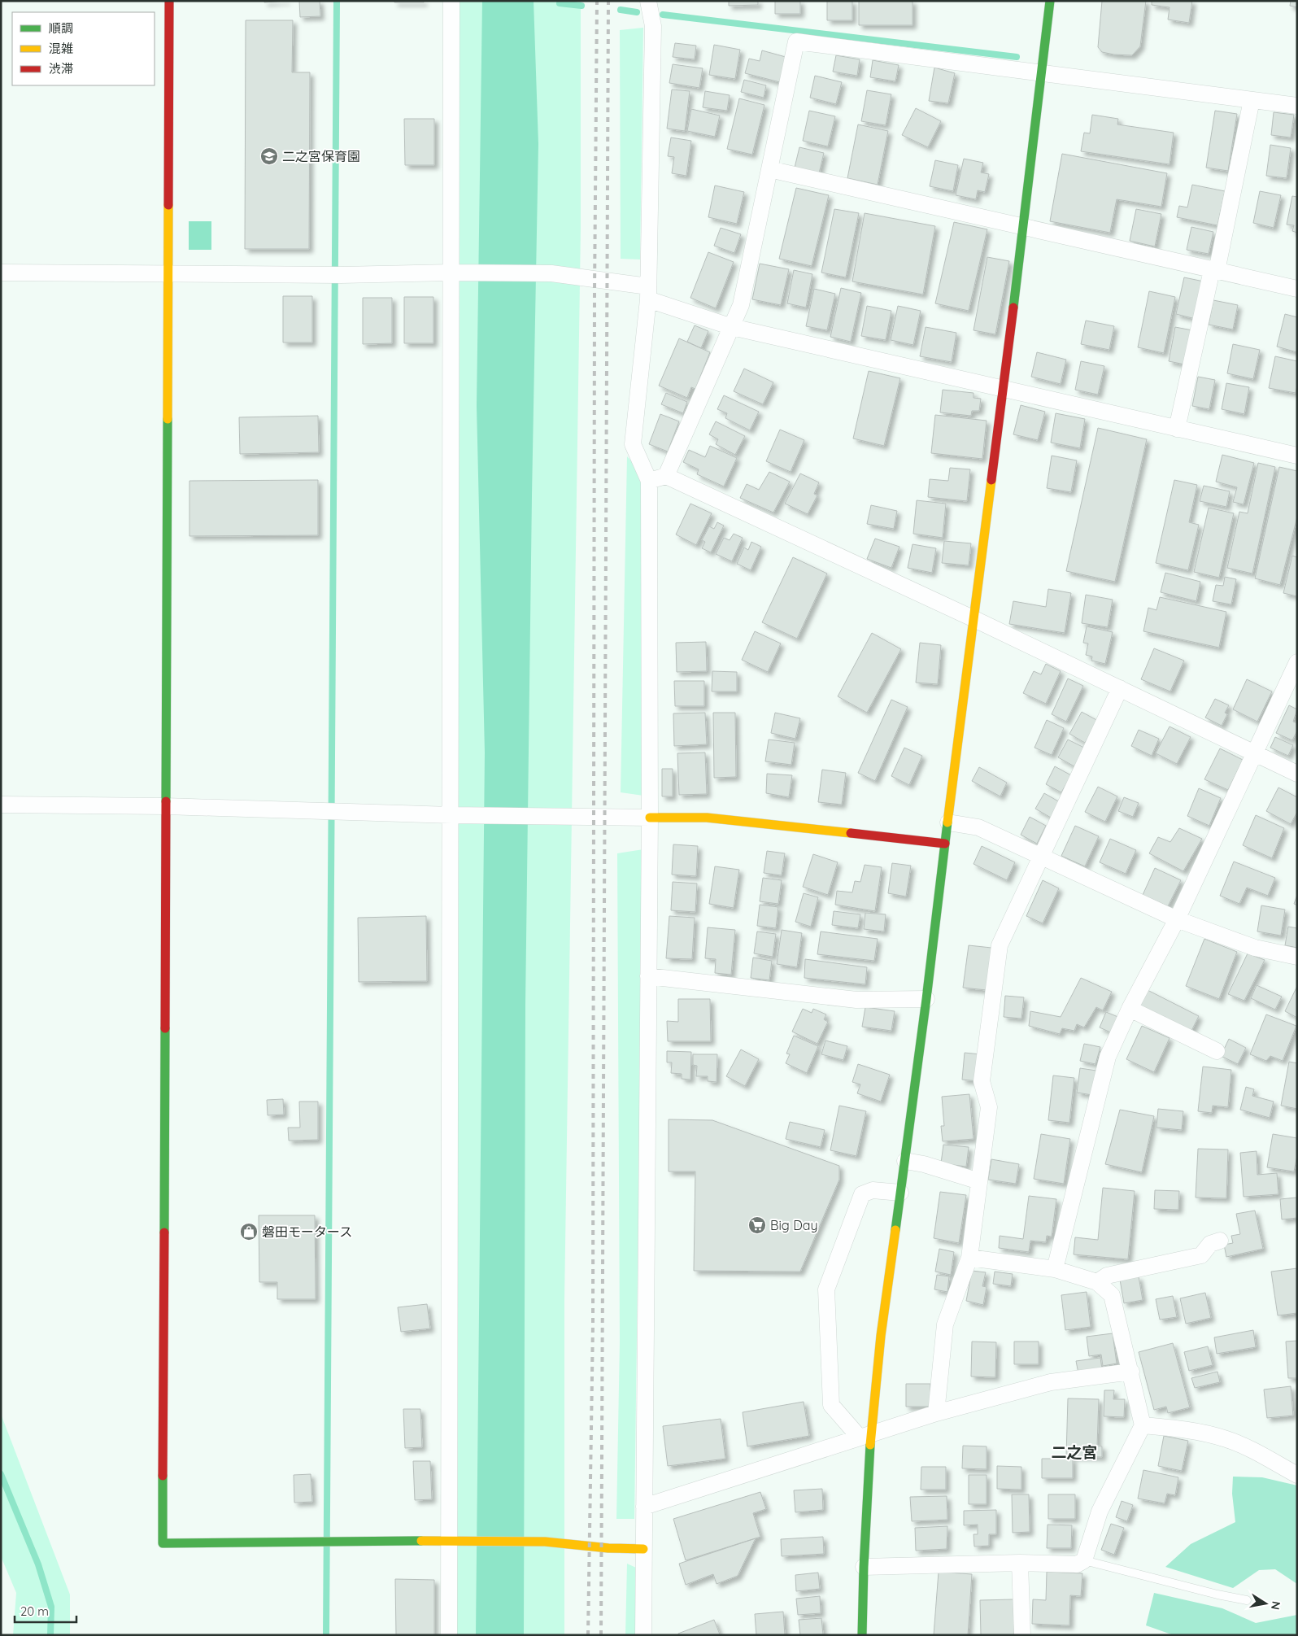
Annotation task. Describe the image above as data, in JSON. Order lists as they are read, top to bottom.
{
  "districts": ["二之宮"],
  "places": {
    "school or university": ["二之宮保育園"],
    "supermarket": ["Big Day"],
    "shop": ["磐田モータース"]
  },
  "legend": ["順調", "混雑", "渋滞"],
  "scale_bar": "20 m",
  "north": "right"
}
